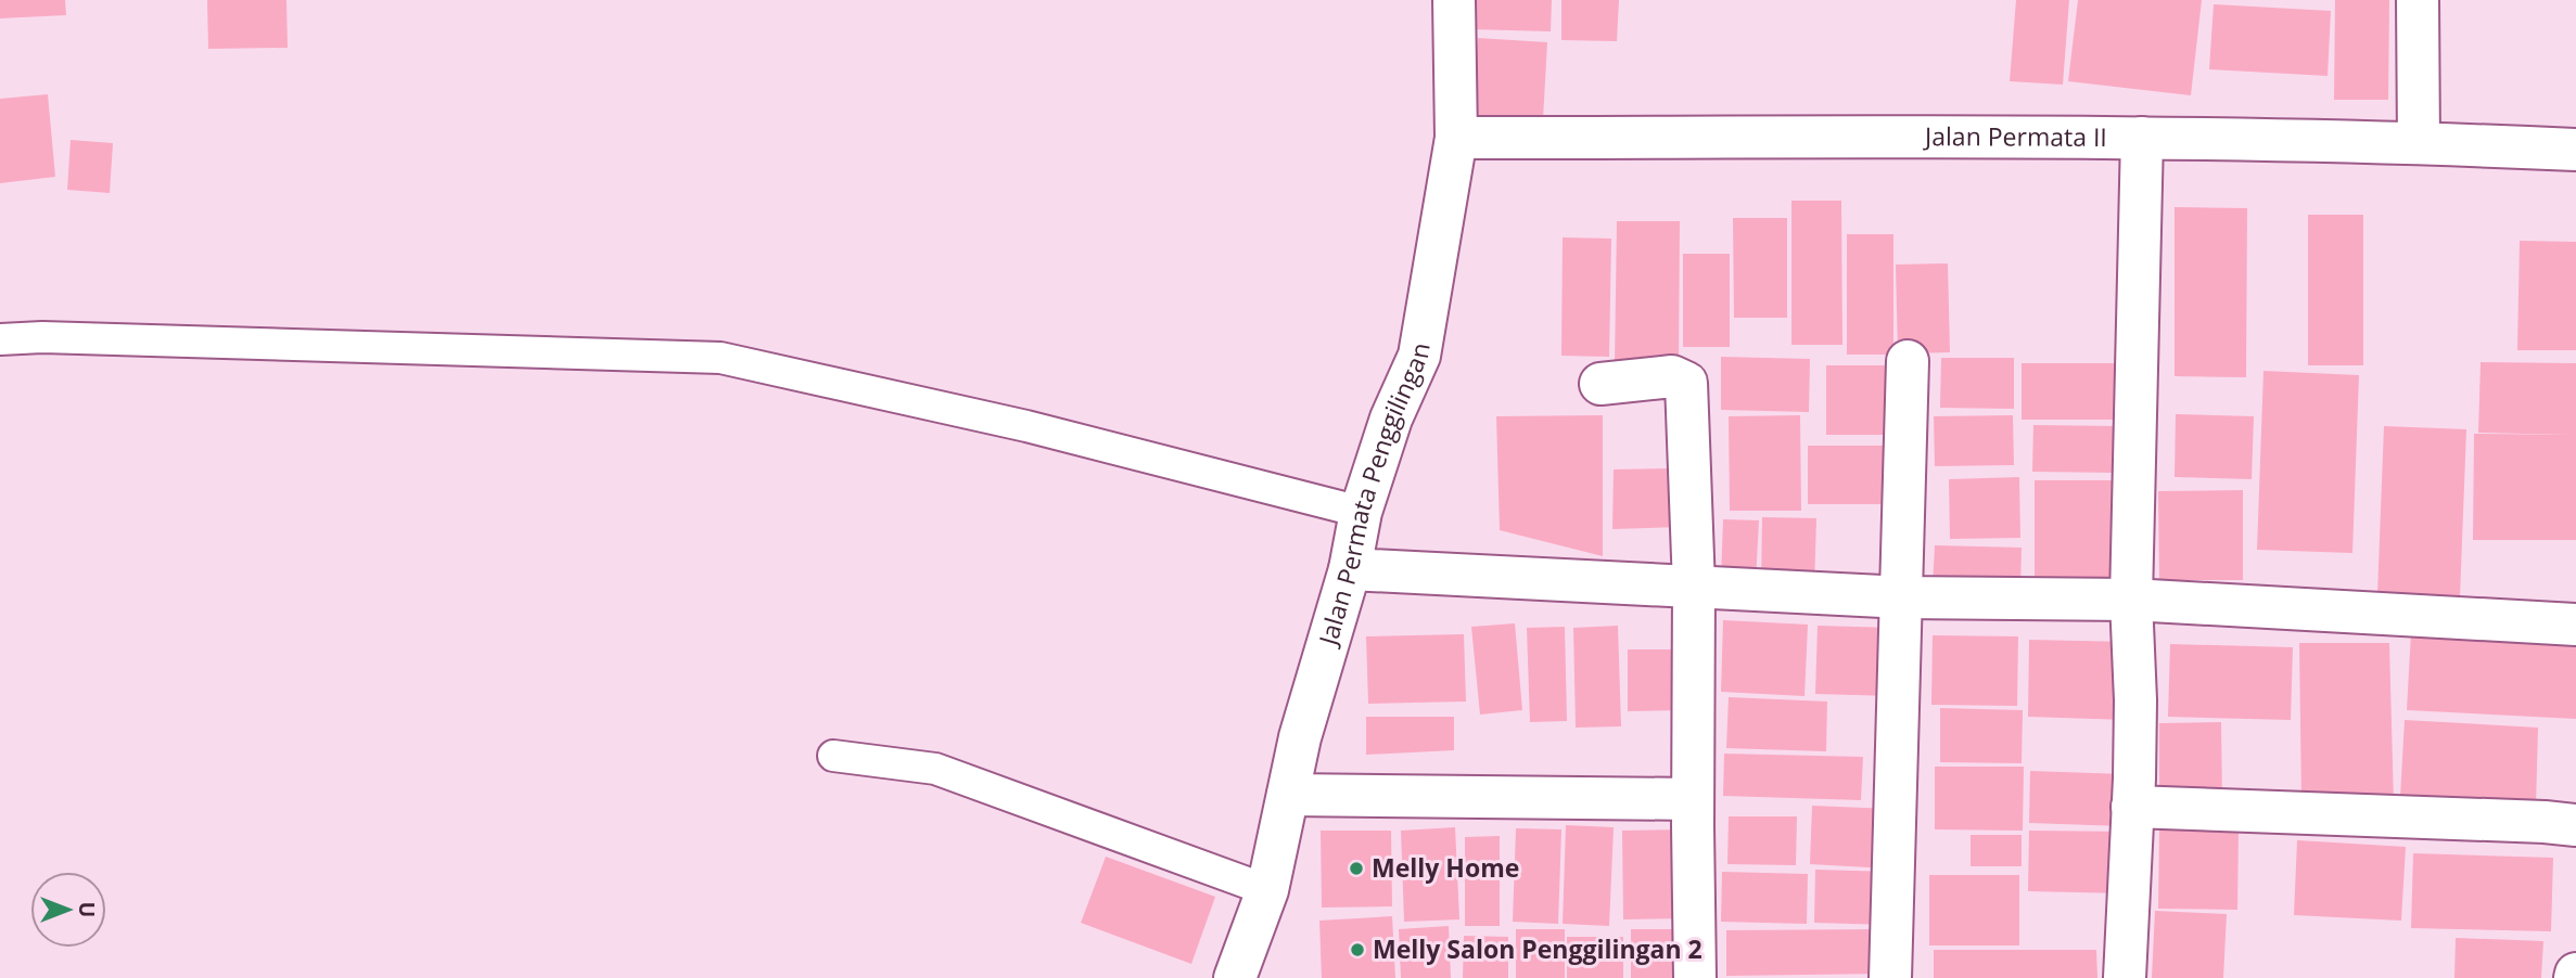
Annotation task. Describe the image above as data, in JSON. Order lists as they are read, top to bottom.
{
  "streets": {
    "street": ["Jalan Permata II", "Jalan Permata Penggilingan"]
  },
  "crossings": [
    ["Jalan Permata II", "Jalan Permata Penggilingan"]
  ],
  "places": ["Melly Home", "Melly Salon Penggilingan 2"],
  "north": "right"
}
